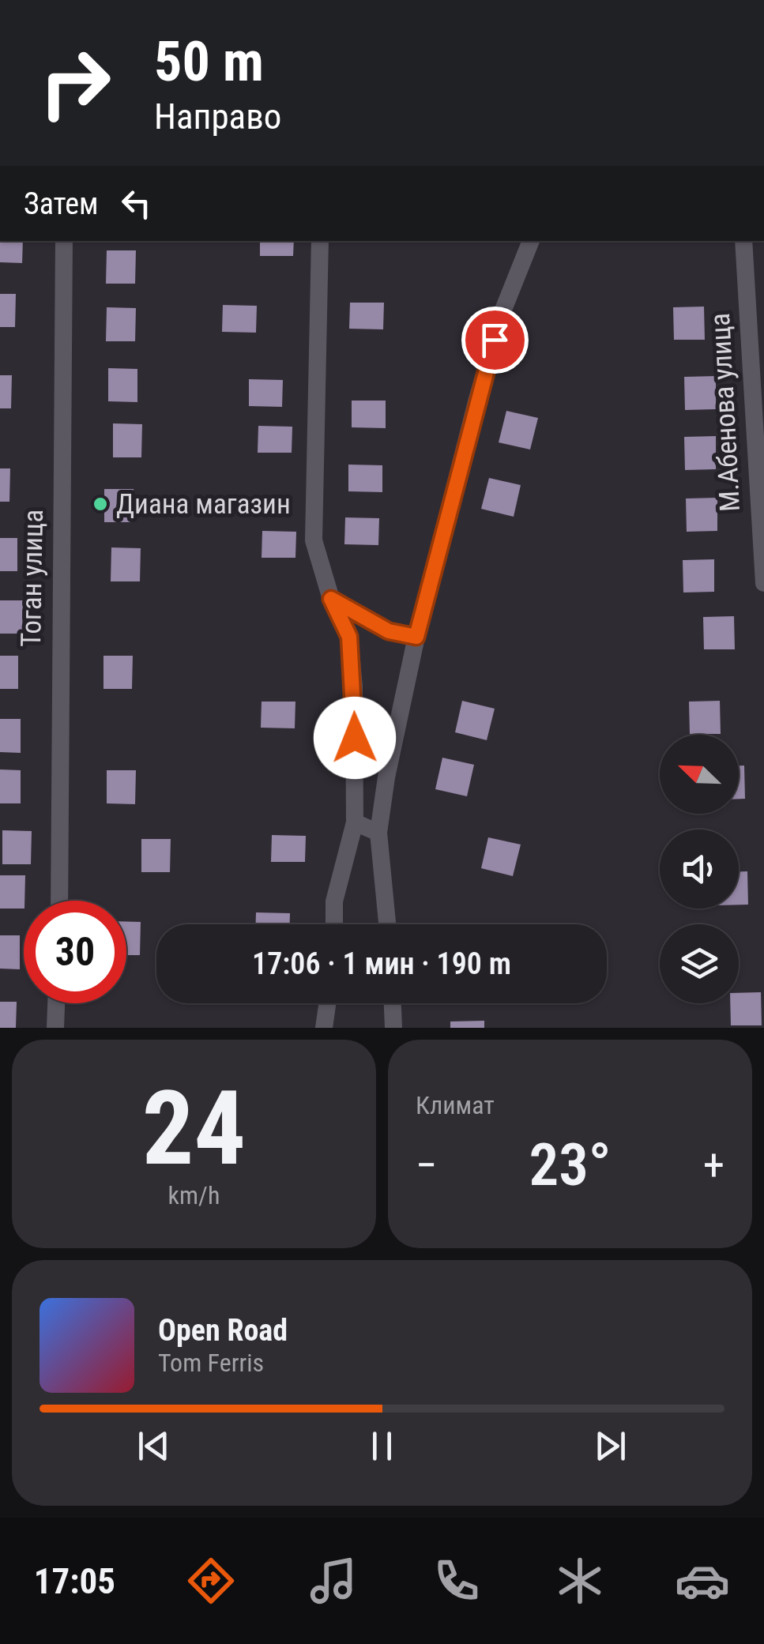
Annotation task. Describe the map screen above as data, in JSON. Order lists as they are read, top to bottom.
{
  "streets": {
    "street": ["М.Абенова улица", "Тоган улица"]
  },
  "places": ["Диана магазин"],
  "north": "top left",
  "page": {
    "turn": ["50 m", "Направо"],
    "then": "Затем",
    "limit": "30",
    "trip": "17:06 · 1 мин · 190 m",
    "tile": [
      ["24", "km/h"],
      "Климат"
    ],
    "heat": ["−", "23°", "+"],
    "song": ["Open Road", "Tom Ferris"],
    "tabs": "17:05"
  }
}
